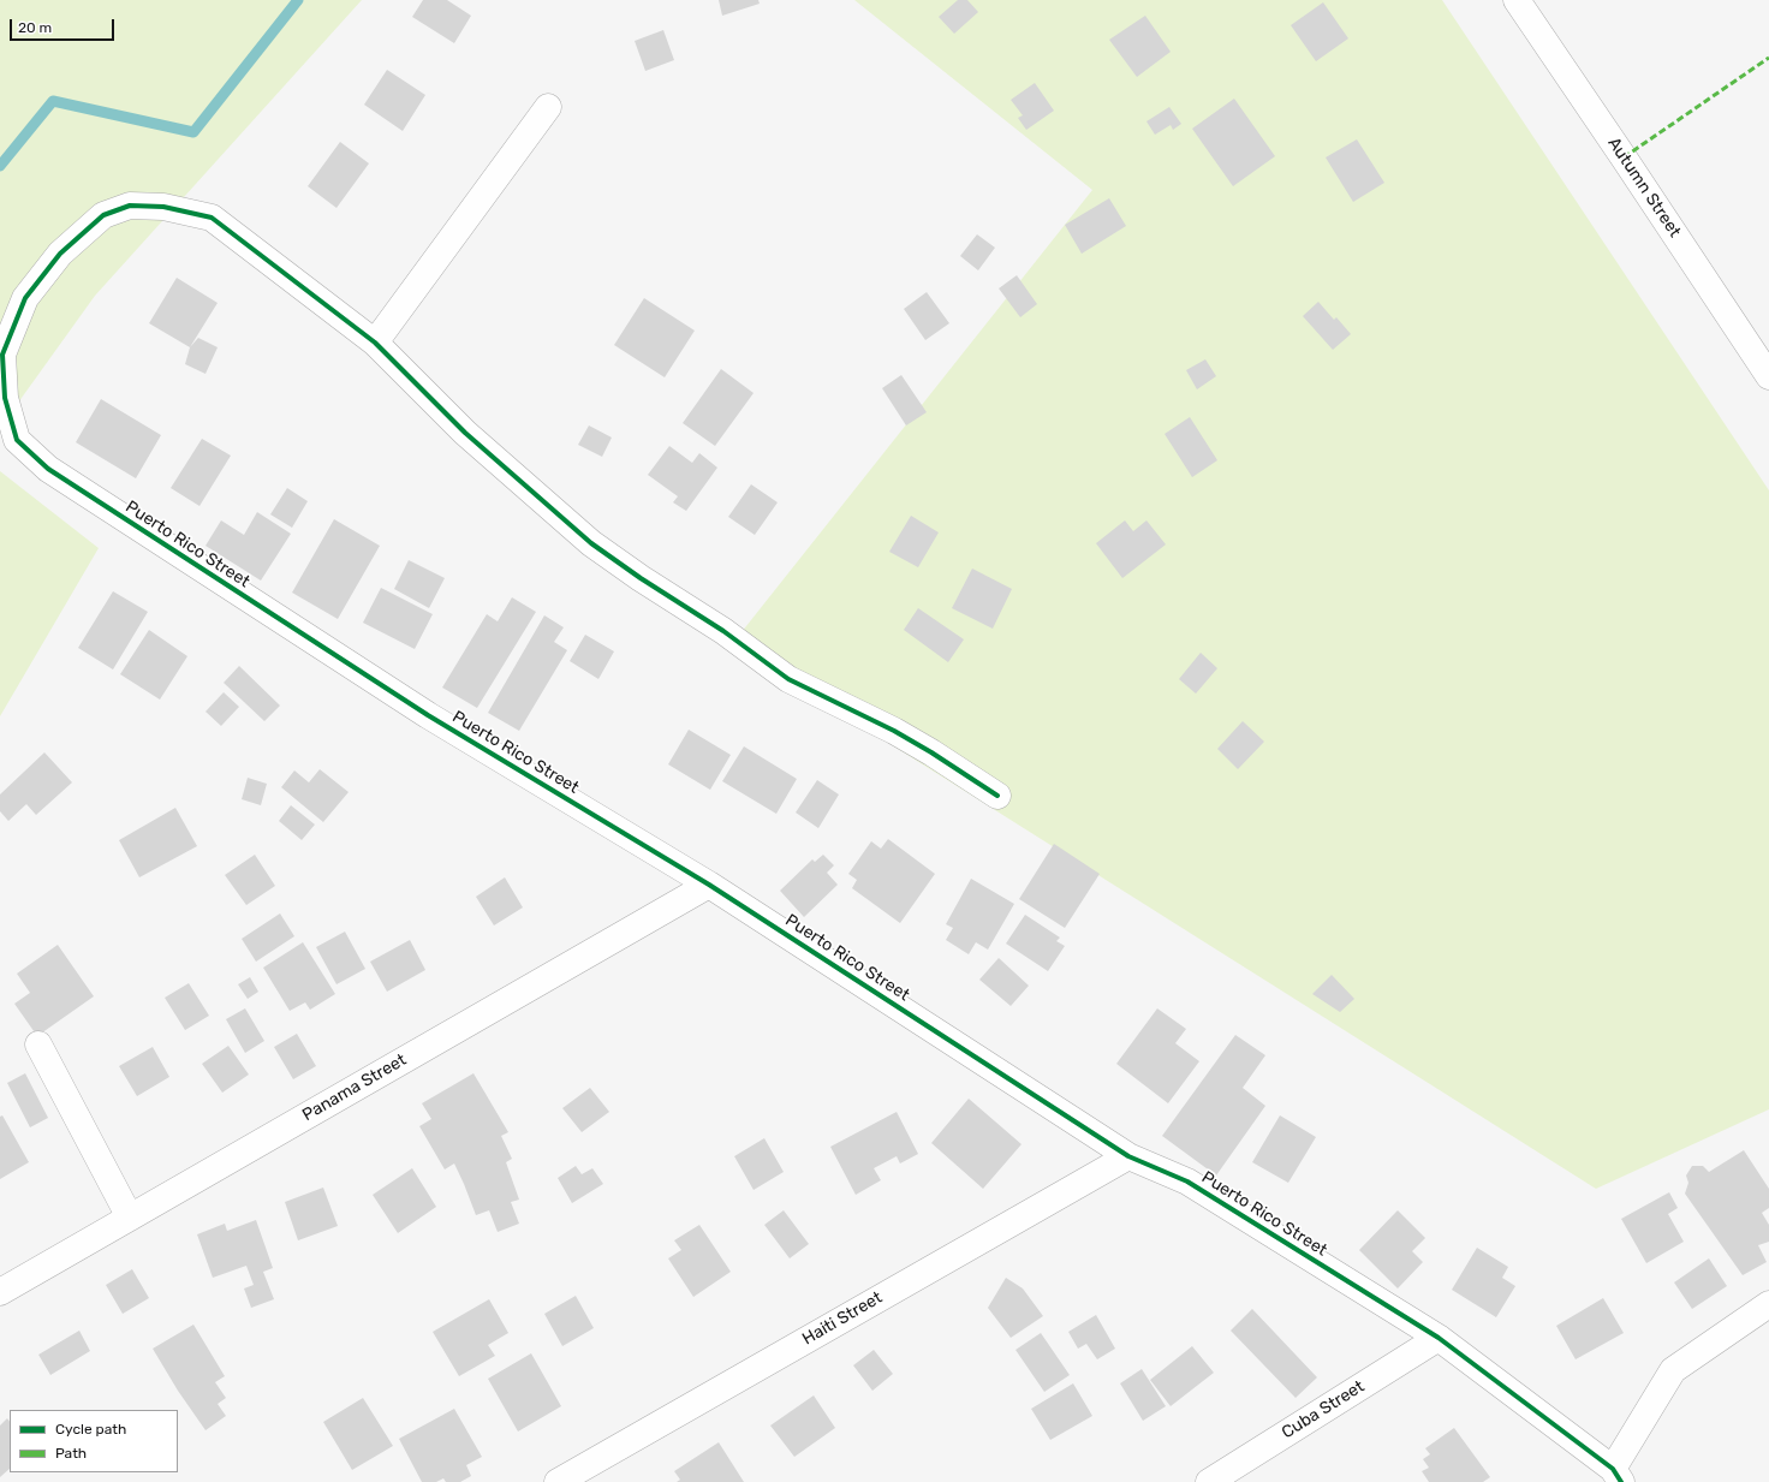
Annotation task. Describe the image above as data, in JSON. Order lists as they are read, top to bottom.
{
  "streets": {
    "street": [
      "Autumn Street",
      "Puerto Rico Street",
      "Panama Street",
      "Haiti Street",
      "Cuba Street"
    ]
  },
  "crossings": [
    ["Puerto Rico Street", "Panama Street"],
    ["Puerto Rico Street", "Haiti Street"],
    ["Puerto Rico Street", "Cuba Street"]
  ],
  "legend": ["Cycle path", "Path"],
  "scale_bar": "20 m"
}
